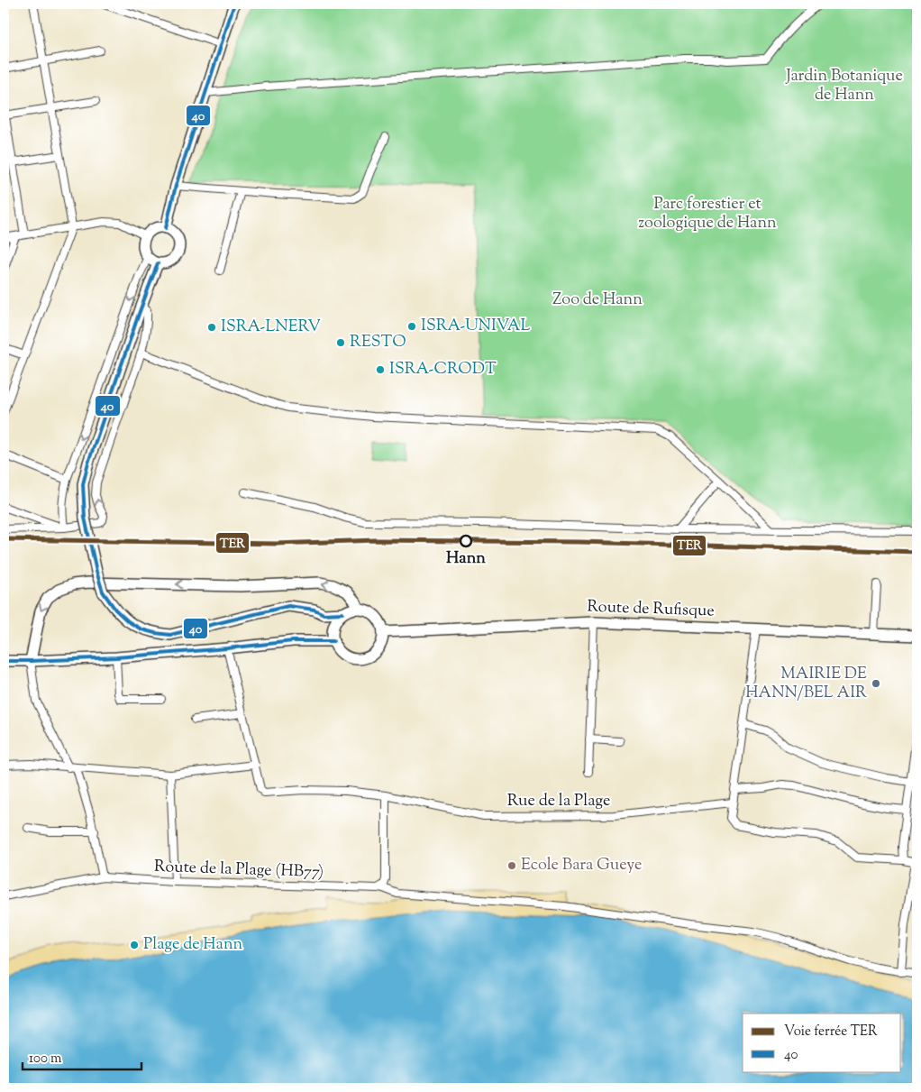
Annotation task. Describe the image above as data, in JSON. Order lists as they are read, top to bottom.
{
  "streets": {
    "main road": ["Route de Rufisque"],
    "street": ["Rue de la Plage", "Route de la Plage (HB77)"]
  },
  "parks": ["Jardin Botanique de Hann", "Parc forestier et zoologique de Hann", "Zoo de Hann"],
  "places": [
    "ISRA-UNIVAL",
    "ISRA-LNERV",
    "RESTO",
    "ISRA-CRODT",
    "Hann",
    "MAIRIE DE HANN/BEL AIR",
    "Ecole Bara Gueye",
    "Plage de Hann"
  ],
  "lines": ["transit line 40", "rail line TER"],
  "legend": ["Voie ferrée TER", "40"],
  "scale_bar": "100 m"
}
